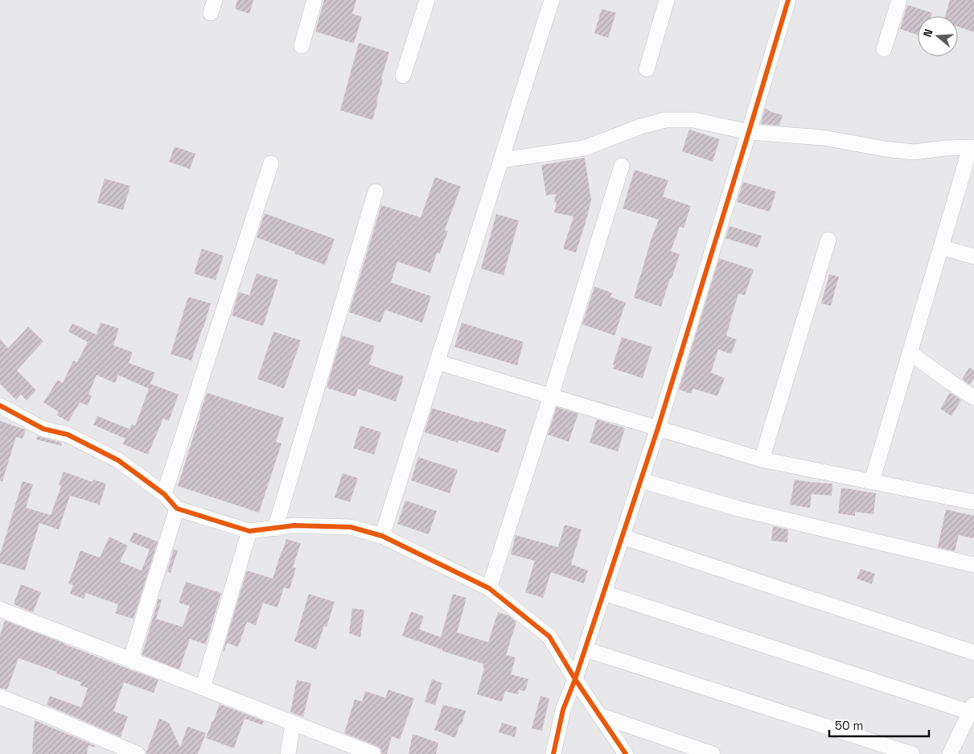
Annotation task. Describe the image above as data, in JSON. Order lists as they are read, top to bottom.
{
  "scale_bar": "50 m",
  "north": "left"
}
